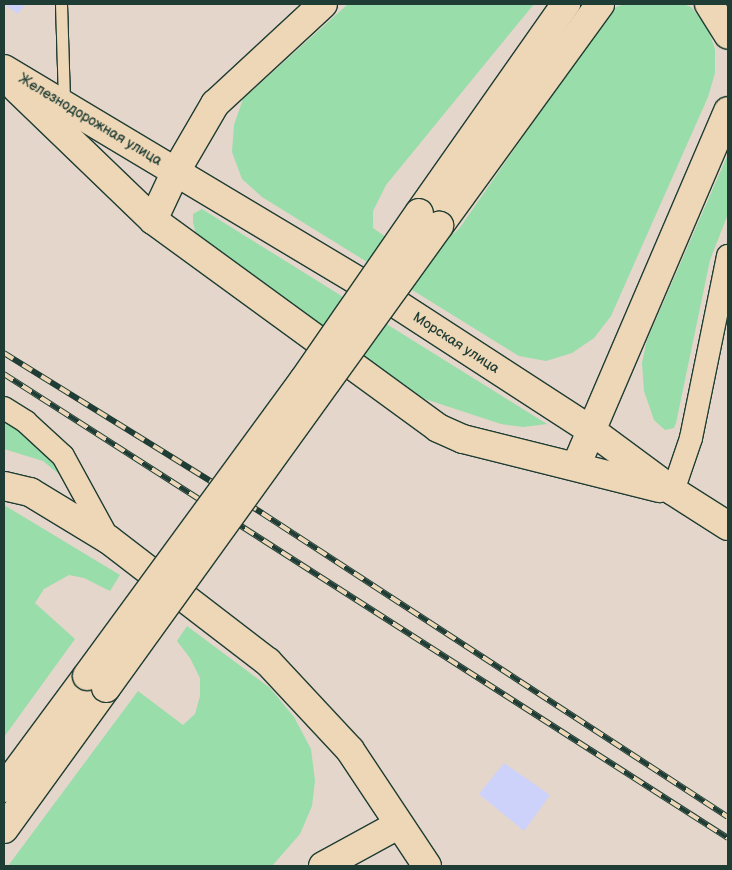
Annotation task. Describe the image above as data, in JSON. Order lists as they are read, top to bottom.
{
  "streets": {
    "main road": ["Железнодорожная улица", "Морская улица"]
  },
  "crossings": [
    ["Железнодорожная улица", "Морская улица"]
  ]
}
